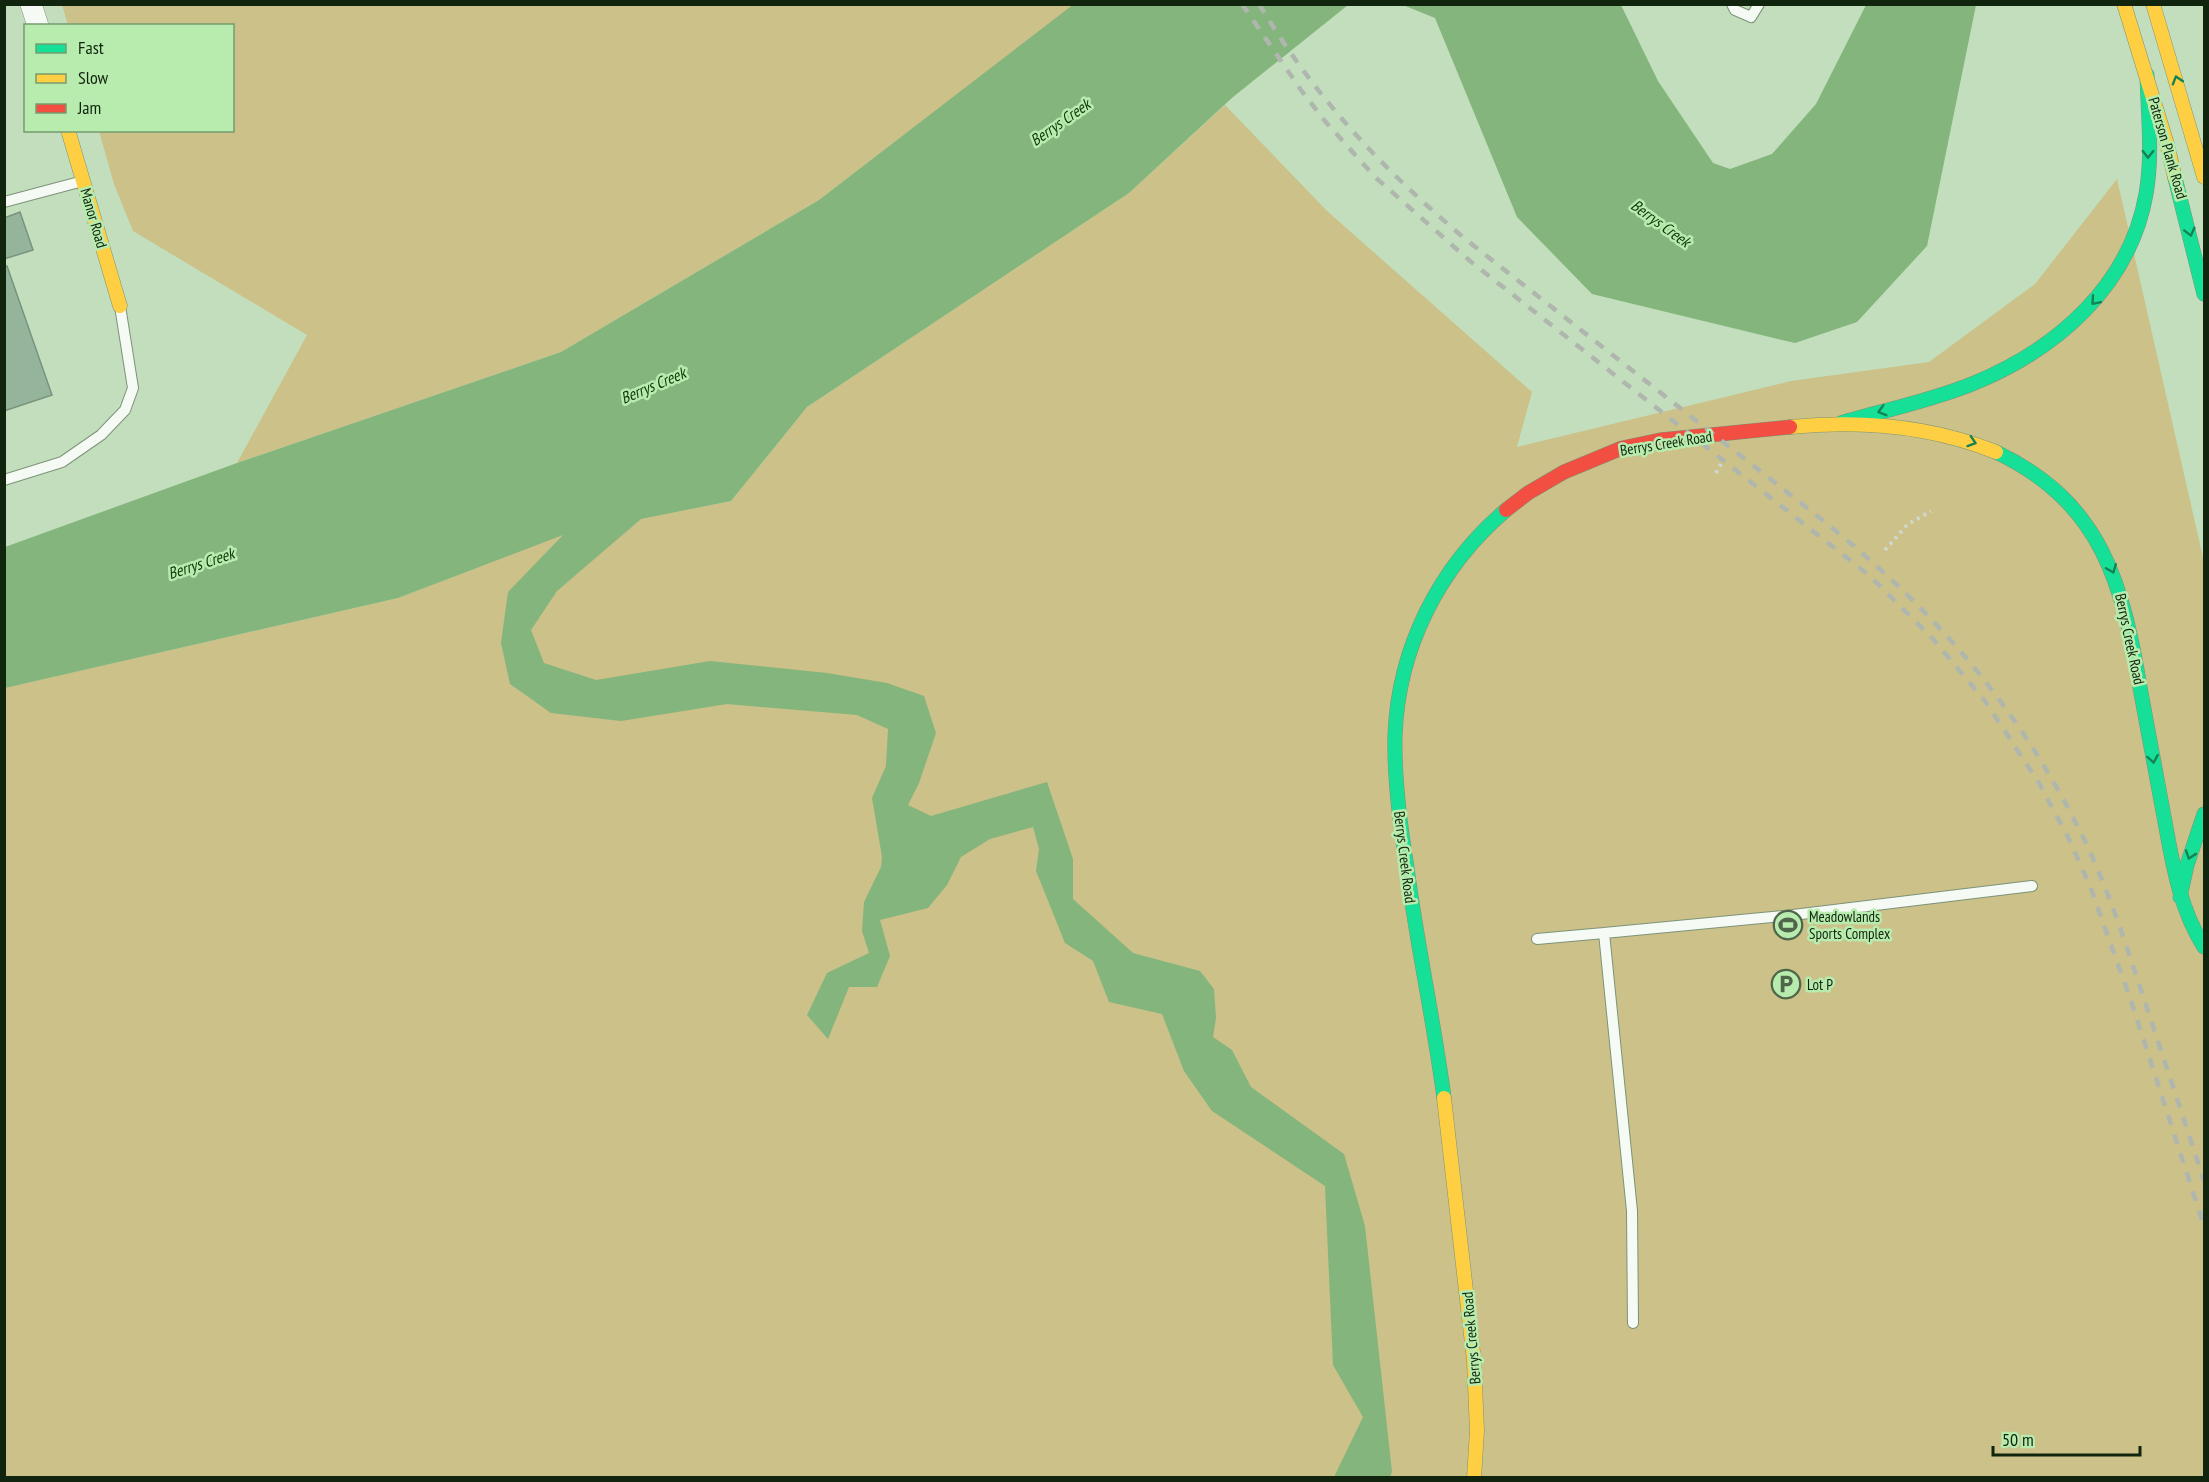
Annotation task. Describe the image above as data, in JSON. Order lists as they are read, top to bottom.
{
  "streets": {
    "street": ["Paterson Plank Road", "Manor Road", "Berrys Creek Road"]
  },
  "water": ["Berrys Creek"],
  "places": {
    "sports": ["Meadowlands Sports Complex"],
    "parking": ["Lot P"]
  },
  "legend": ["Fast", "Slow", "Jam"],
  "scale_bar": "50 m"
}
